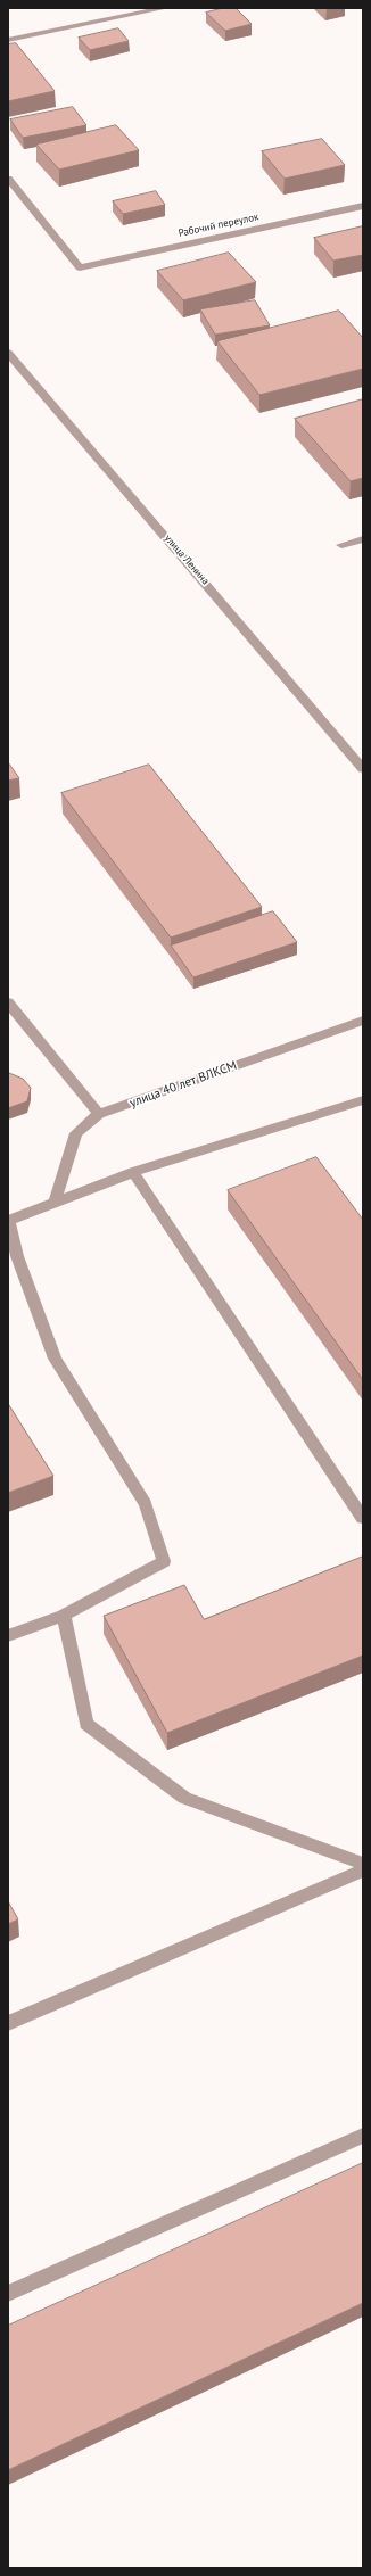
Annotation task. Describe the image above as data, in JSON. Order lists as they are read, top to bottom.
{
  "streets": {
    "street": ["Рабочий переулок", "улица Ленина", "улица 40 лет ВЛКСМ"]
  }
}
